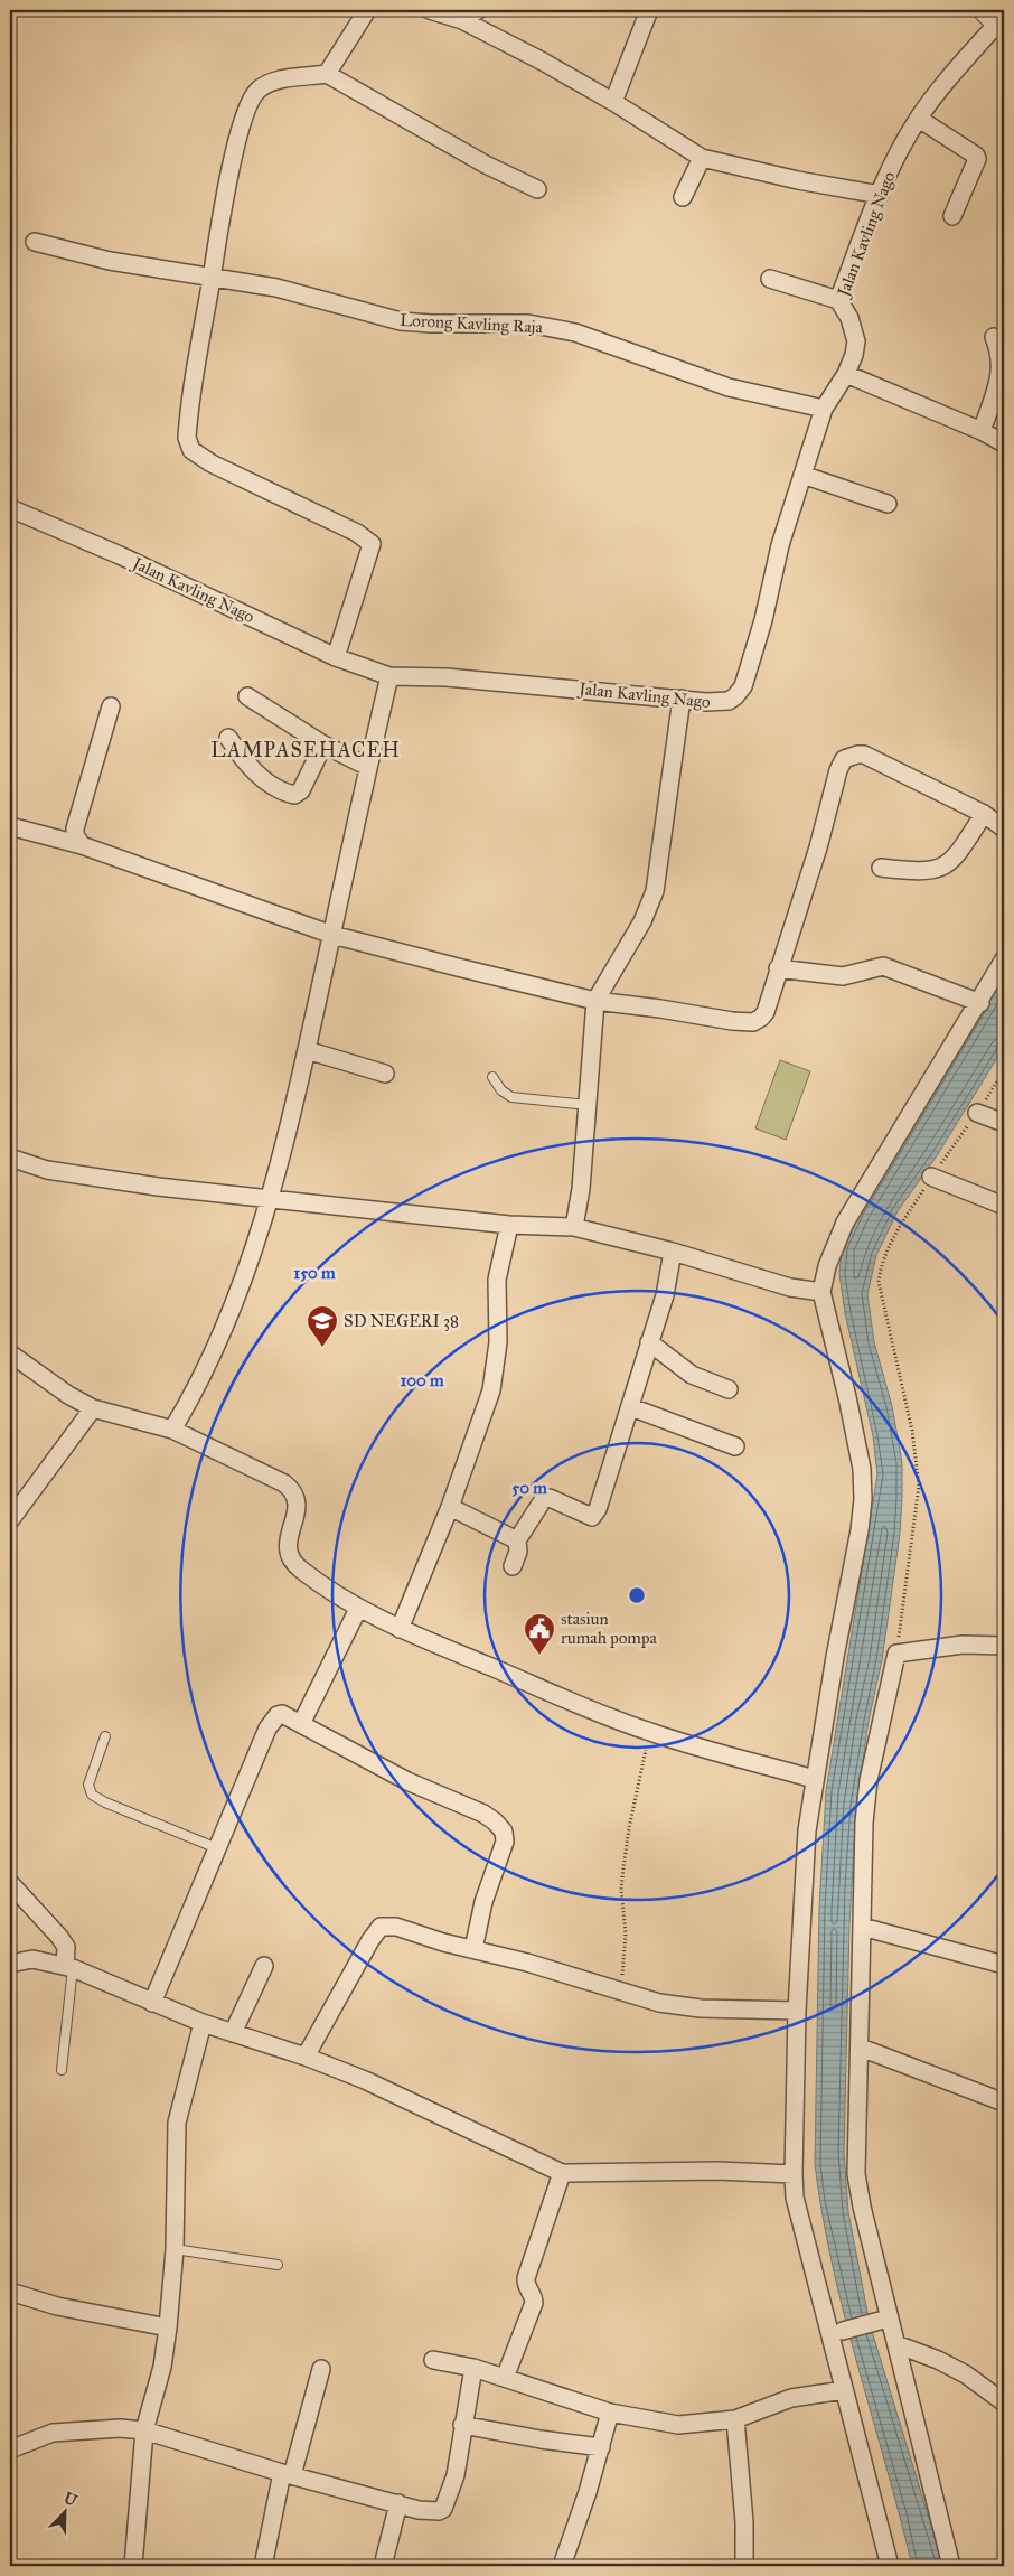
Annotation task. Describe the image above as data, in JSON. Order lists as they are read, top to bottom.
{
  "streets": {
    "street": ["Jalan Kavling Nago", "Lorong Kavling Raja"]
  },
  "crossings": [
    ["Jalan Kavling Nago", "Lorong Kavling Raja"]
  ],
  "districts": ["LAMPASEHACEH"],
  "places": {
    "school or university": ["SD NEGERI 38"],
    "public building": ["stasiun rumah pompa"]
  },
  "north": "top right",
  "rings": ["150 m", "100 m", "50 m"]
}
